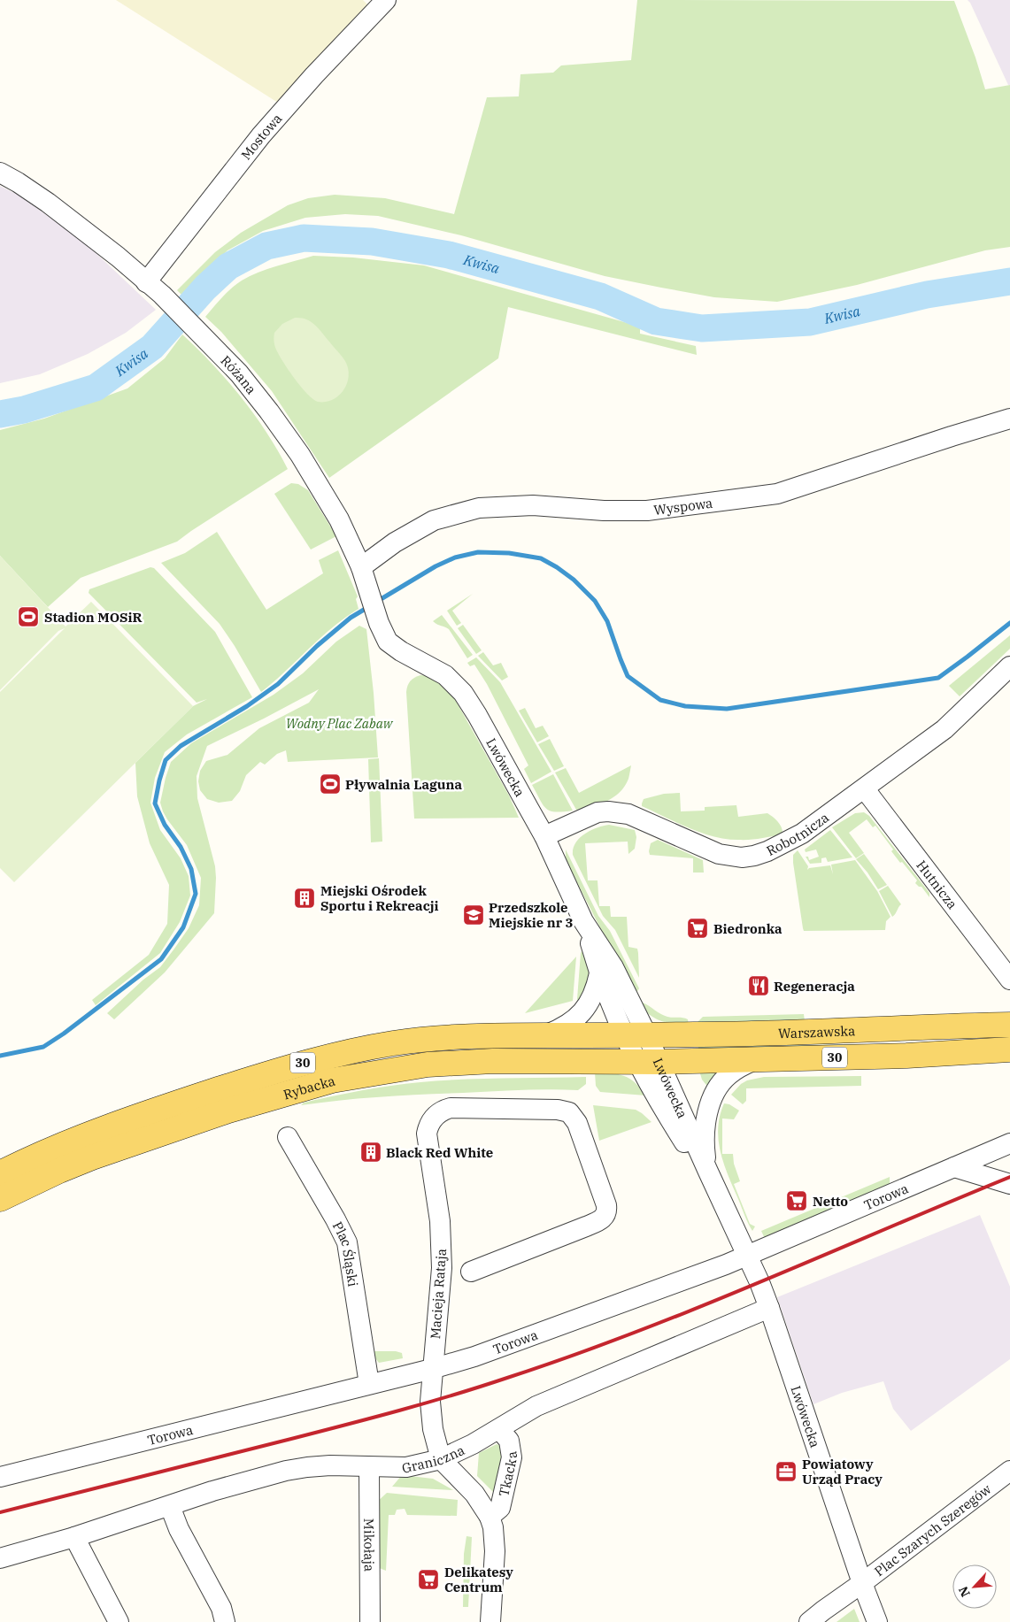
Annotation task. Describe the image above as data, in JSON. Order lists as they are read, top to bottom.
{
  "streets": {
    "main road": ["Warszawska", "30", "Rybacka"],
    "street": [
      "Mostowa",
      "Różana",
      "Wyspowa",
      "Lwówecka",
      "Robotnicza",
      "Hutnicza",
      "Torowa",
      "Plac Śląski",
      "Macieja Rataja",
      "Graniczna",
      "Tkacka",
      "Plac Szarych Szeregów",
      "Mikołaja"
    ]
  },
  "crossings": [
    ["Mostowa", "Różana"],
    ["Różana", "Wyspowa"],
    ["Różana", "Lwówecka"],
    ["Lwówecka", "Robotnicza"],
    ["Lwówecka", "Warszawska"],
    ["Lwówecka", "Rybacka"],
    ["Lwówecka", "Torowa"],
    ["Lwówecka", "Graniczna"],
    ["Lwówecka", "Plac Szarych Szeregów"],
    ["Robotnicza", "Hutnicza"],
    ["Warszawska", "Rybacka"],
    ["Torowa", "Plac Śląski"],
    ["Torowa", "Macieja Rataja"],
    ["Macieja Rataja", "Graniczna"],
    ["Macieja Rataja", "Tkacka"],
    ["Graniczna", "Tkacka"],
    ["Graniczna", "Mikołaja"]
  ],
  "water": ["Kwisa"],
  "parks": ["Wodny Plac Zabaw"],
  "places": {
    "sports": ["Stadion MOSiR", "Pływalnia Laguna"],
    "building": ["Miejski Ośrodek Sportu i Rekreacji", "Black Red White"],
    "school or university": ["Przedszkole Miejskie nr 3"],
    "supermarket": ["Biedronka", "Netto", "Delikatesy Centrum"],
    "restaurant": ["Regeneracja"],
    "office": ["Powiatowy Urząd Pracy"]
  },
  "north": "bottom left"
}
